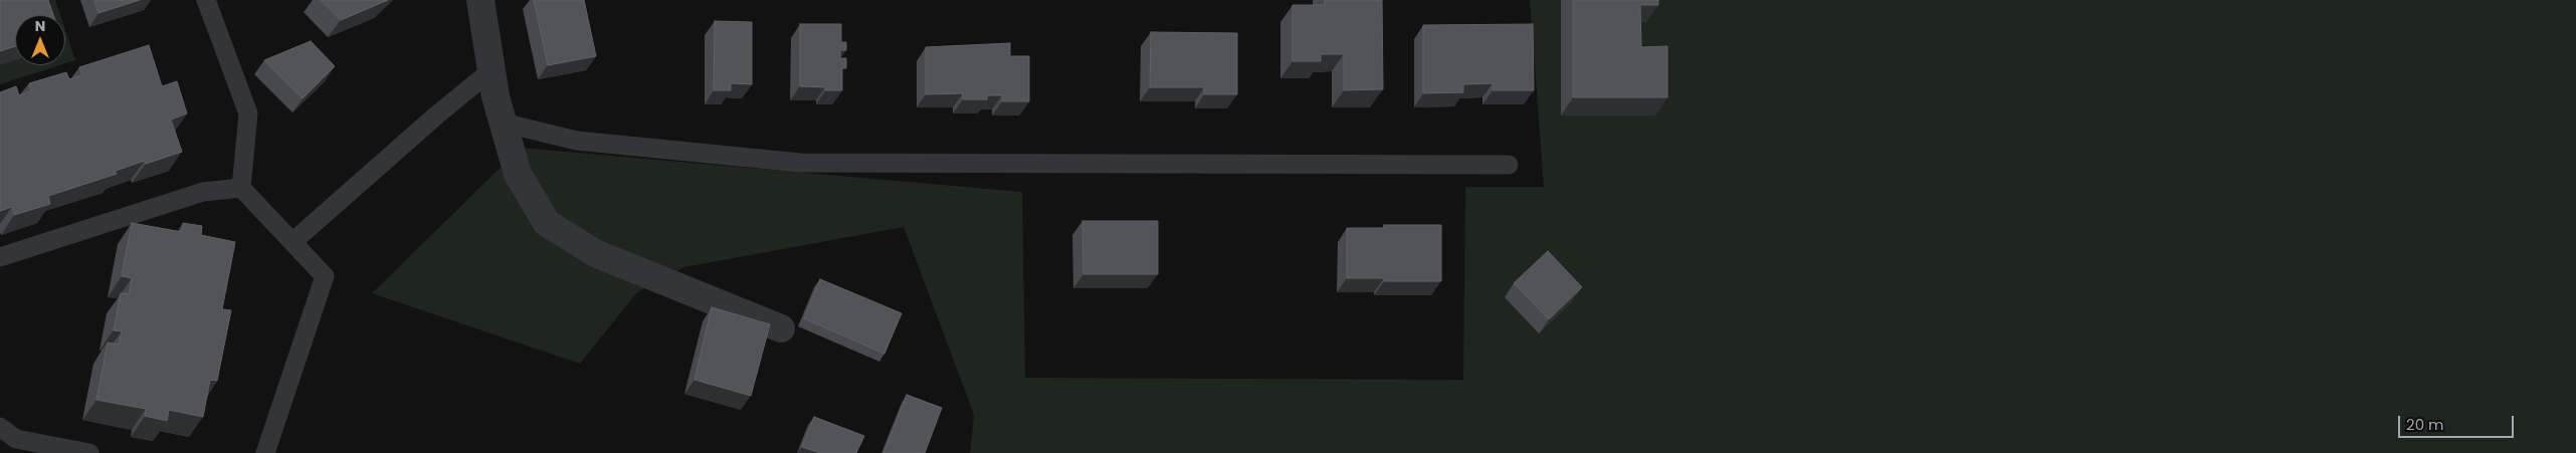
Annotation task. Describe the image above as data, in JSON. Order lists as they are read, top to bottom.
{
  "scale_bar": "20 m",
  "north": "top"
}
